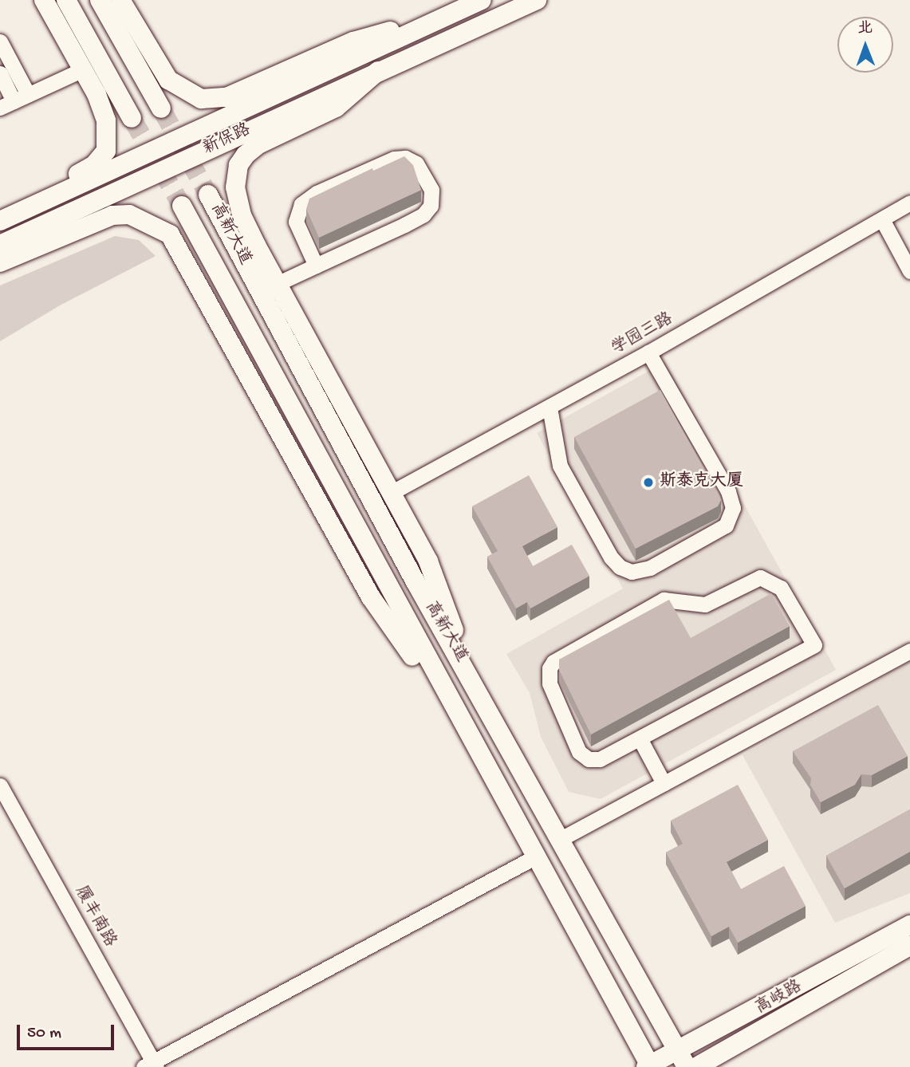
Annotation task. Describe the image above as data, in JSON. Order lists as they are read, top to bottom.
{
  "streets": {
    "main road": ["新保路", "高新大道", "高岐路"],
    "street": ["学园三路", "履丰南路"]
  },
  "crossings": [
    ["高新大道", "高岐路"]
  ],
  "places": ["斯泰克大厦"],
  "scale_bar": "50 m",
  "north": "top"
}
